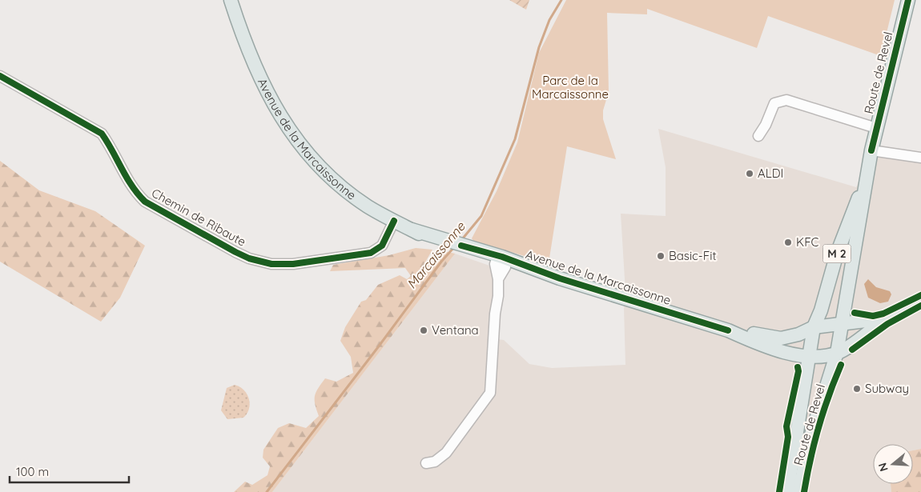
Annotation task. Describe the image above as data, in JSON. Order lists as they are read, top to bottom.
{
  "streets": {
    "main road": ["Route de Revel", "Avenue de la Marcaissonne", "M 2"],
    "street": ["Chemin de Ribaute"]
  },
  "crossings": [
    ["Route de Revel", "Avenue de la Marcaissonne"],
    ["Avenue de la Marcaissonne", "Chemin de Ribaute"]
  ],
  "water": ["Marcaissonne"],
  "parks": ["Parc de la Marcaissonne"],
  "places": [
    "ALDI",
    "KFC",
    "Basic-Fit",
    "Ventana",
    "Subway"
  ],
  "scale_bar": "100 m",
  "north": "left"
}
